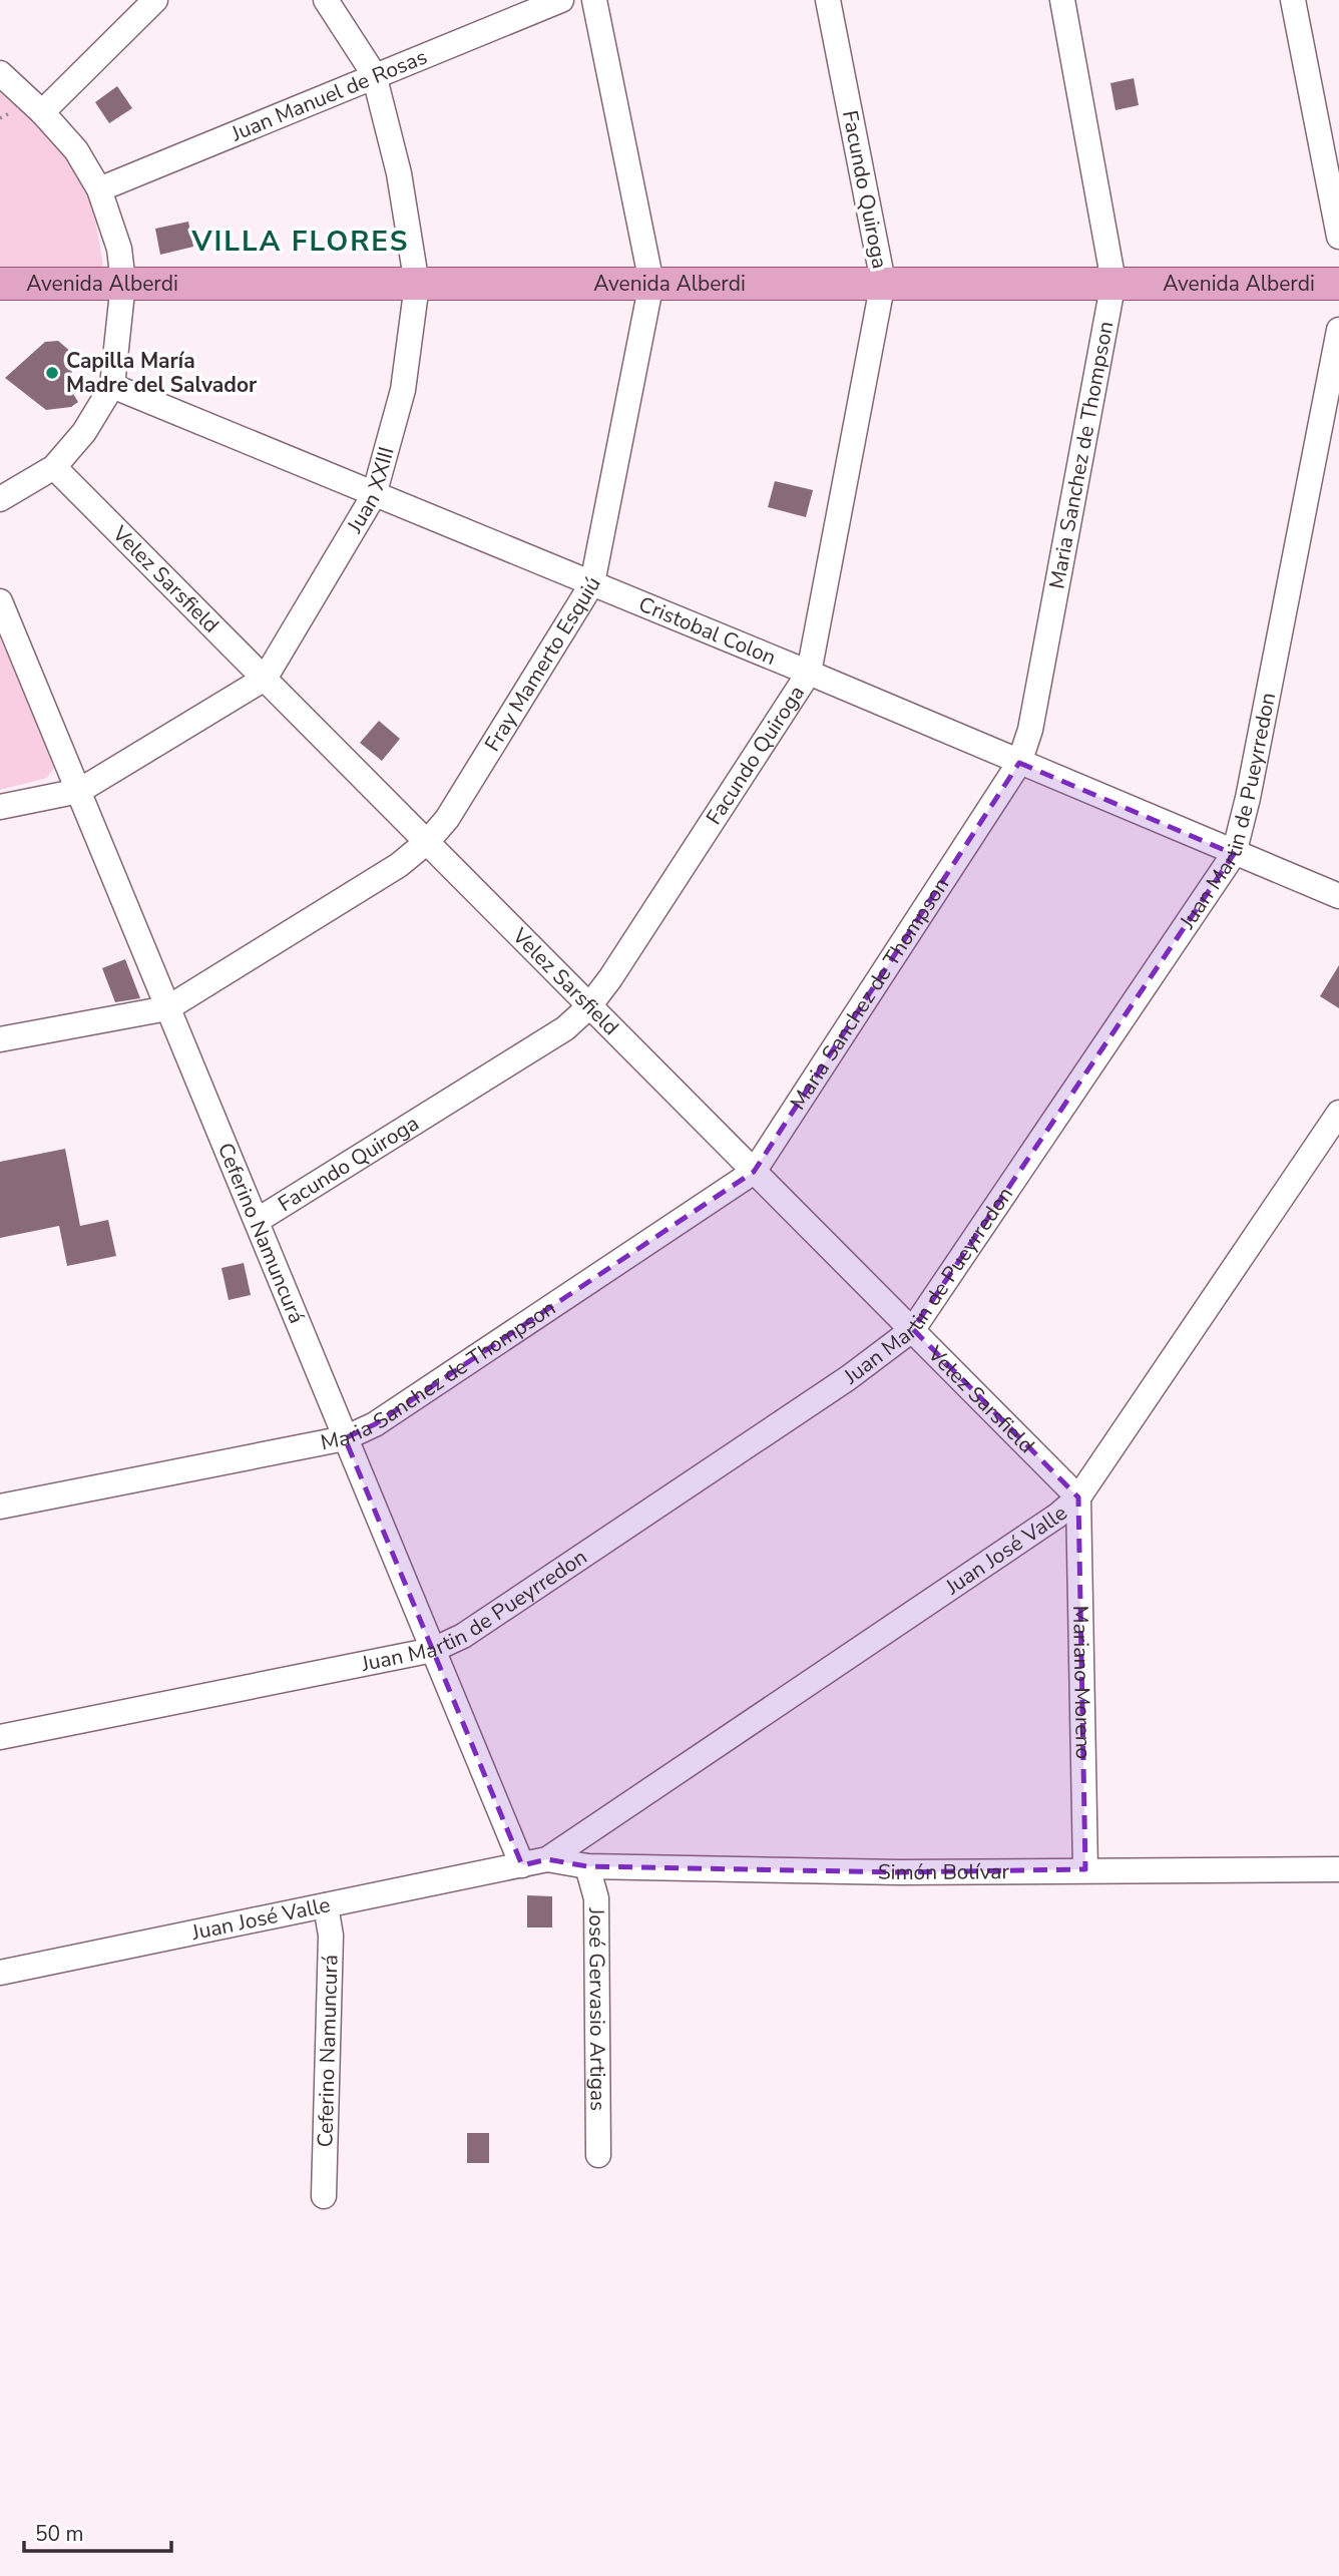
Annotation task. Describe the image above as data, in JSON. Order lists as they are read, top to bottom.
{
  "streets": {
    "main road": ["Avenida Alberdi"],
    "street": [
      "Juan Manuel de Rosas",
      "Facundo Quiroga",
      "Maria Sanchez de Thompson",
      "Juan XXIII",
      "Velez Sarsfield",
      "Cristobal Colon",
      "Fray Mamerto Esquiú",
      "Juan Martin de Pueyrredon",
      "Ceferino Namuncurá",
      "Juan José Valle",
      "Mariano Moreno",
      "Simón Bolívar",
      "José Gervasio Artigas"
    ]
  },
  "crossings": [
    ["Juan Manuel de Rosas", "Juan XXIII"],
    ["Facundo Quiroga", "Avenida Alberdi"],
    ["Facundo Quiroga", "Velez Sarsfield"],
    ["Facundo Quiroga", "Cristobal Colon"],
    ["Facundo Quiroga", "Ceferino Namuncurá"],
    ["Avenida Alberdi", "Maria Sanchez de Thompson"],
    ["Avenida Alberdi", "Juan XXIII"],
    ["Avenida Alberdi", "Fray Mamerto Esquiú"],
    ["Maria Sanchez de Thompson", "Velez Sarsfield"],
    ["Maria Sanchez de Thompson", "Cristobal Colon"],
    ["Maria Sanchez de Thompson", "Ceferino Namuncurá"],
    ["Juan XXIII", "Velez Sarsfield"],
    ["Juan XXIII", "Cristobal Colon"],
    ["Juan XXIII", "Ceferino Namuncurá"],
    ["Velez Sarsfield", "Fray Mamerto Esquiú"],
    ["Velez Sarsfield", "Juan Martin de Pueyrredon"],
    ["Velez Sarsfield", "Juan José Valle"],
    ["Velez Sarsfield", "Mariano Moreno"],
    ["Cristobal Colon", "Fray Mamerto Esquiú"],
    ["Cristobal Colon", "Juan Martin de Pueyrredon"],
    ["Fray Mamerto Esquiú", "Ceferino Namuncurá"],
    ["Juan Martin de Pueyrredon", "Ceferino Namuncurá"],
    ["Ceferino Namuncurá", "Juan José Valle"],
    ["Juan José Valle", "Mariano Moreno"],
    ["Juan José Valle", "Simón Bolívar"],
    ["Mariano Moreno", "Simón Bolívar"],
    ["Simón Bolívar", "José Gervasio Artigas"]
  ],
  "districts": ["VILLA FLORES"],
  "places": ["Capilla María Madre del Salvador"],
  "scale_bar": "50 m"
}
